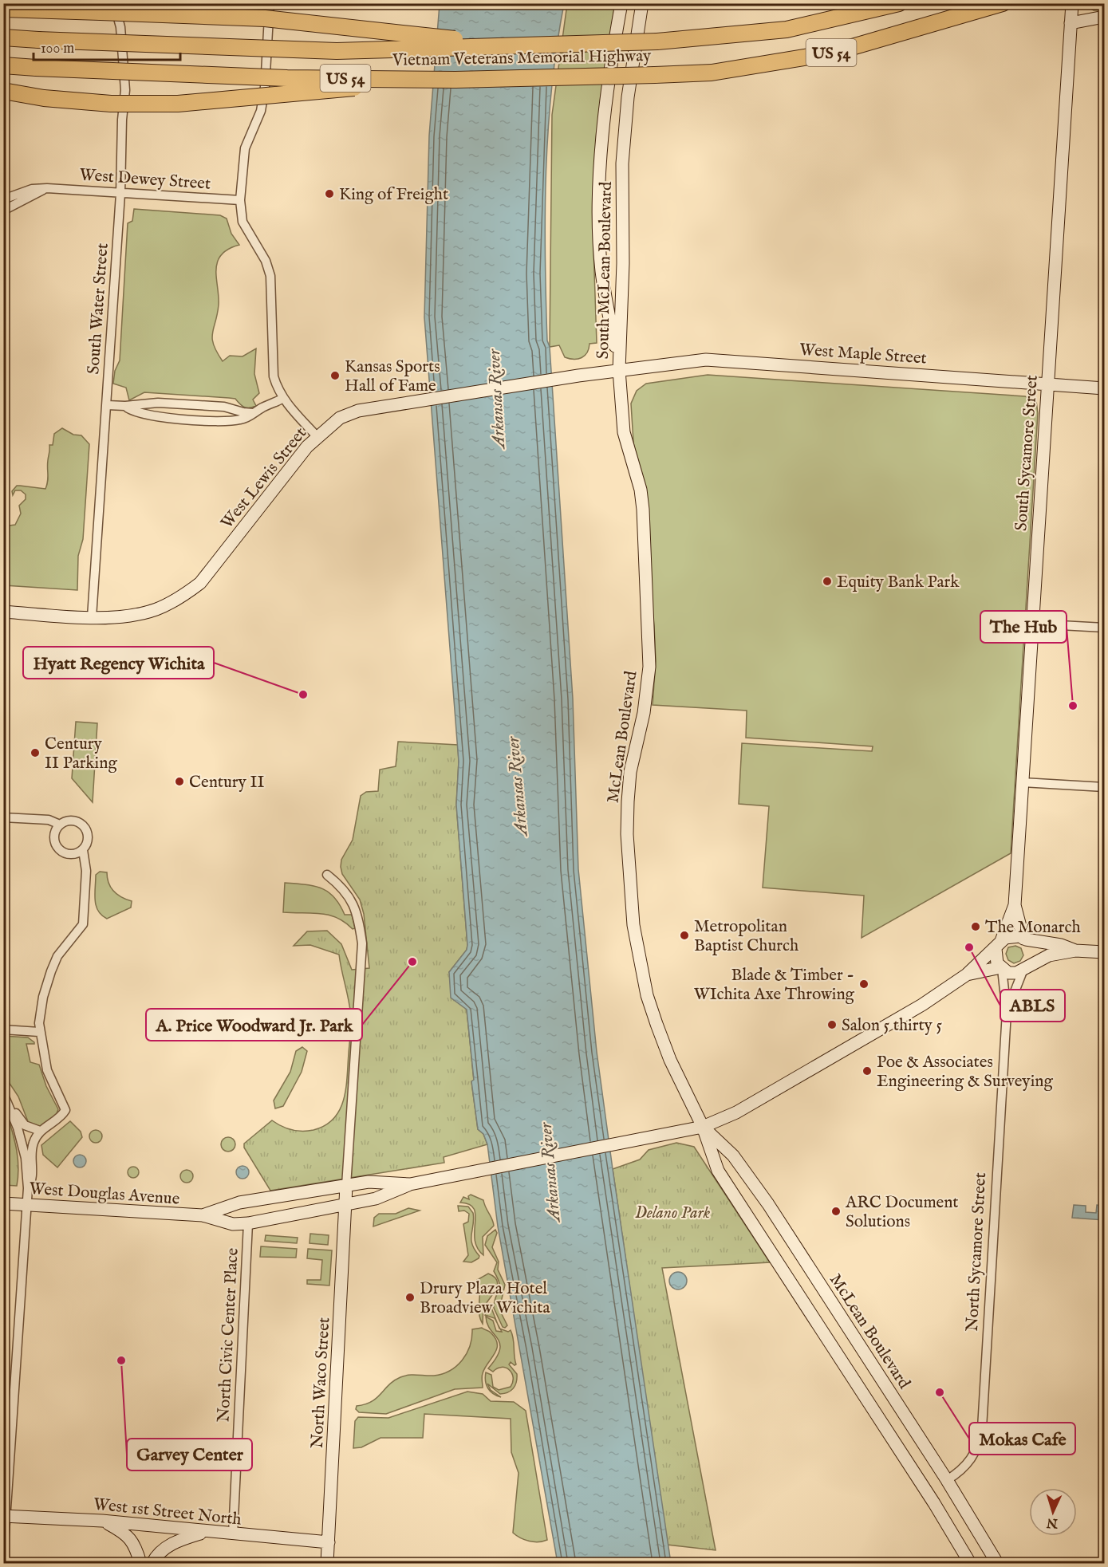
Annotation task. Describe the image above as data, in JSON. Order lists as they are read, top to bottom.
{
  "streets": {
    "highway": ["US 54", "Vietnam Veterans Memorial Highway"],
    "main road": [
      "South McLean Boulevard",
      "West Maple Street",
      "South Sycamore Street",
      "West Lewis Street",
      "McLean Boulevard",
      "West Douglas Avenue",
      "North Waco Street",
      "West 1st Street North"
    ],
    "street": [
      "West Dewey Street",
      "South Water Street",
      "North Sycamore Street",
      "North Civic Center Place"
    ]
  },
  "crossings": [
    ["West Dewey Street", "South Water Street"],
    ["South McLean Boulevard", "West Maple Street"],
    ["South McLean Boulevard", "West Lewis Street"],
    ["South McLean Boulevard", "McLean Boulevard"],
    ["South Water Street", "West Lewis Street"],
    ["West Maple Street", "South Sycamore Street"],
    ["West Maple Street", "West Lewis Street"],
    ["West Maple Street", "McLean Boulevard"],
    ["South Sycamore Street", "West Douglas Avenue"],
    ["South Sycamore Street", "North Sycamore Street"],
    ["West Lewis Street", "McLean Boulevard"],
    ["McLean Boulevard", "West Douglas Avenue"],
    ["McLean Boulevard", "North Sycamore Street"],
    ["West Douglas Avenue", "North Sycamore Street"],
    ["West Douglas Avenue", "North Civic Center Place"],
    ["West Douglas Avenue", "North Waco Street"],
    ["North Civic Center Place", "West 1st Street North"],
    ["North Waco Street", "West 1st Street North"]
  ],
  "water": ["Arkansas River"],
  "parks": ["Delano Park"],
  "places": [
    "King of Freight",
    "Kansas Sports Hall of Fame",
    "Equity Bank Park",
    "Hyatt Regency Wichita",
    "The Hub",
    "Century II Parking",
    "Century II",
    "The Monarch",
    "Metropolitan Baptist Church",
    "ABLS",
    "A. Price Woodward Jr. Park",
    "Blade & Timber - WIchita Axe Throwing",
    "Salon 5 thirty 5",
    "Poe & Associates Engineering & Surveying",
    "ARC Document Solutions",
    "Drury Plaza Hotel Broadview Wichita",
    "Garvey Center",
    "Mokas Cafe"
  ],
  "scale_bar": "100 m",
  "north": "bottom"
}
